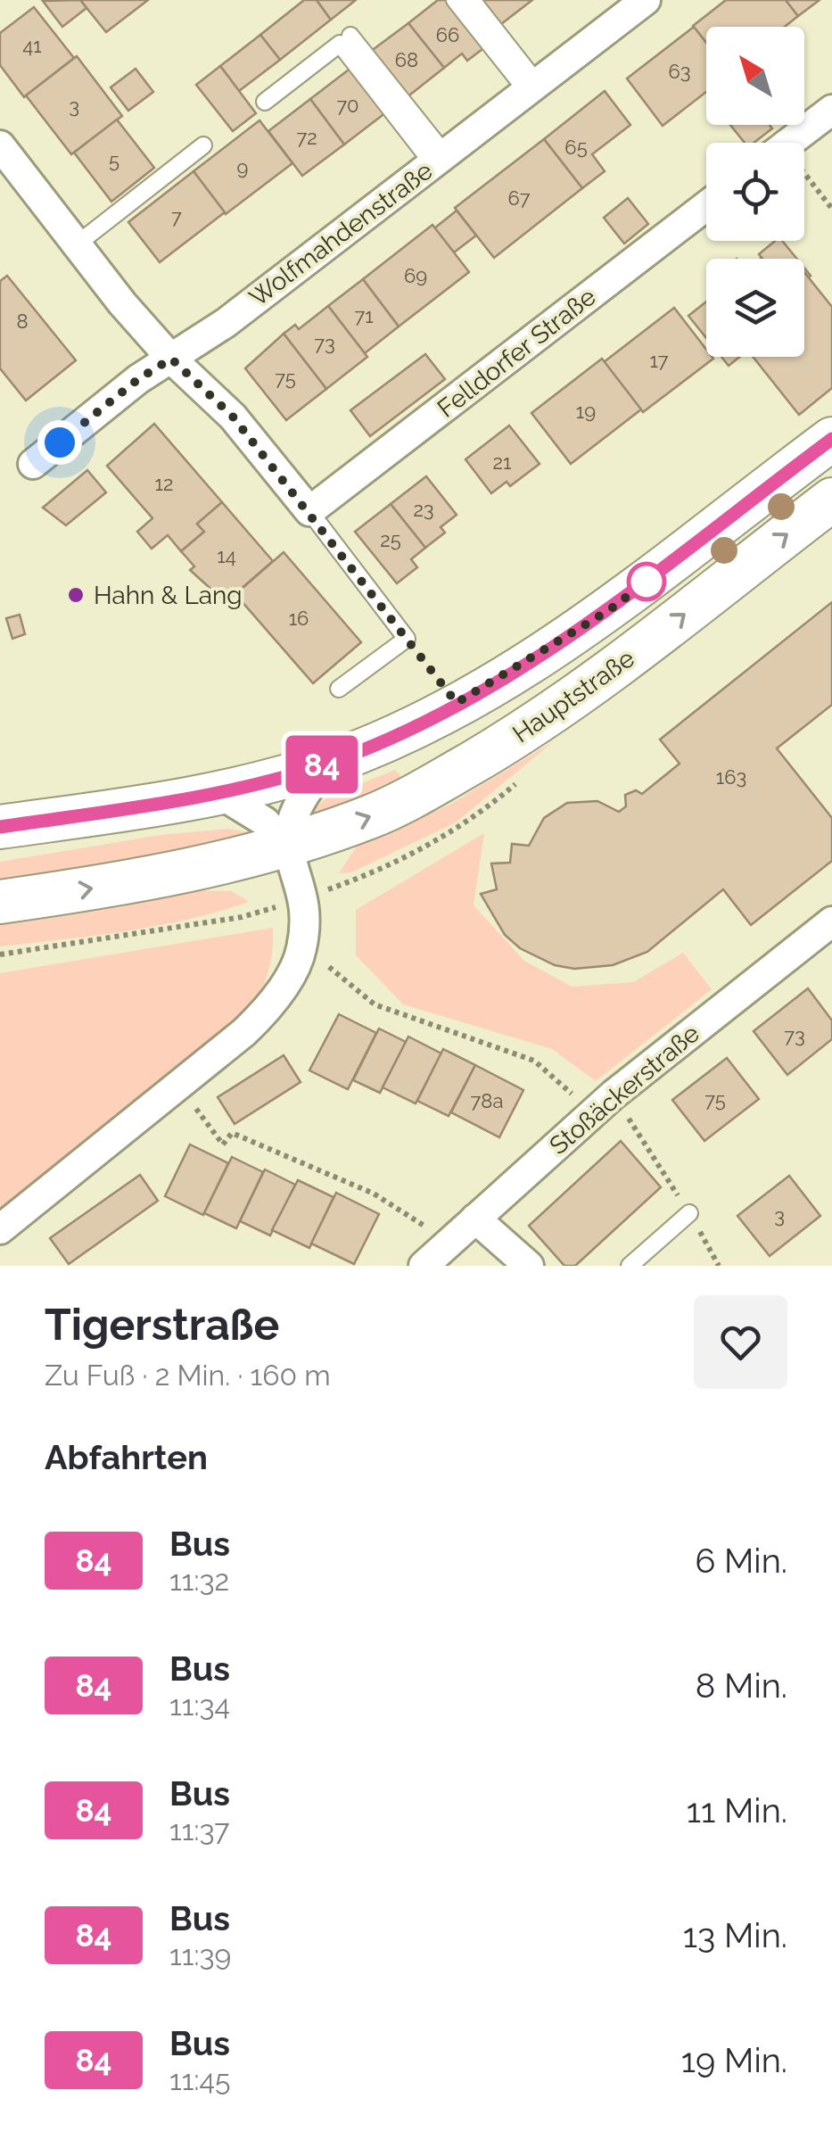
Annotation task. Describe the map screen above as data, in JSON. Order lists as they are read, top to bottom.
{
  "streets": {
    "main road": ["Hauptstraße"],
    "street": ["Wolfmahdenstraße", "Felldorfer Straße", "Stoßäckerstraße"]
  },
  "places": ["Hahn & Lang"],
  "lines": ["bus line 84"],
  "house_numbers": [
    "66",
    "41",
    "68",
    "63",
    "70",
    "3",
    "72",
    "65",
    "5",
    "9",
    "67",
    "7",
    "69",
    "71",
    "8",
    "73",
    "17",
    "75",
    "19",
    "21",
    "12",
    "23",
    "25",
    "14",
    "16",
    "163",
    "73",
    "75",
    "78a",
    "3"
  ],
  "north": "top left",
  "page": {
    "on_map": "84",
    "heading": [
      ["Tigerstraße", "Zu Fuß · 2 Min. · 160 m"],
      "Abfahrten"
    ],
    "list": [
      {
        "mark": "84",
        "name": "Bus",
        "note": "11:32",
        "value": "6 Min."
      },
      {
        "mark": "84",
        "name": "Bus",
        "note": "11:34",
        "value": "8 Min."
      },
      {
        "mark": "84",
        "name": "Bus",
        "note": "11:37",
        "value": "11 Min."
      },
      {
        "mark": "84",
        "name": "Bus",
        "note": "11:39",
        "value": "13 Min."
      },
      {
        "mark": "84",
        "name": "Bus",
        "note": "11:45",
        "value": "19 Min."
      }
    ]
  }
}
